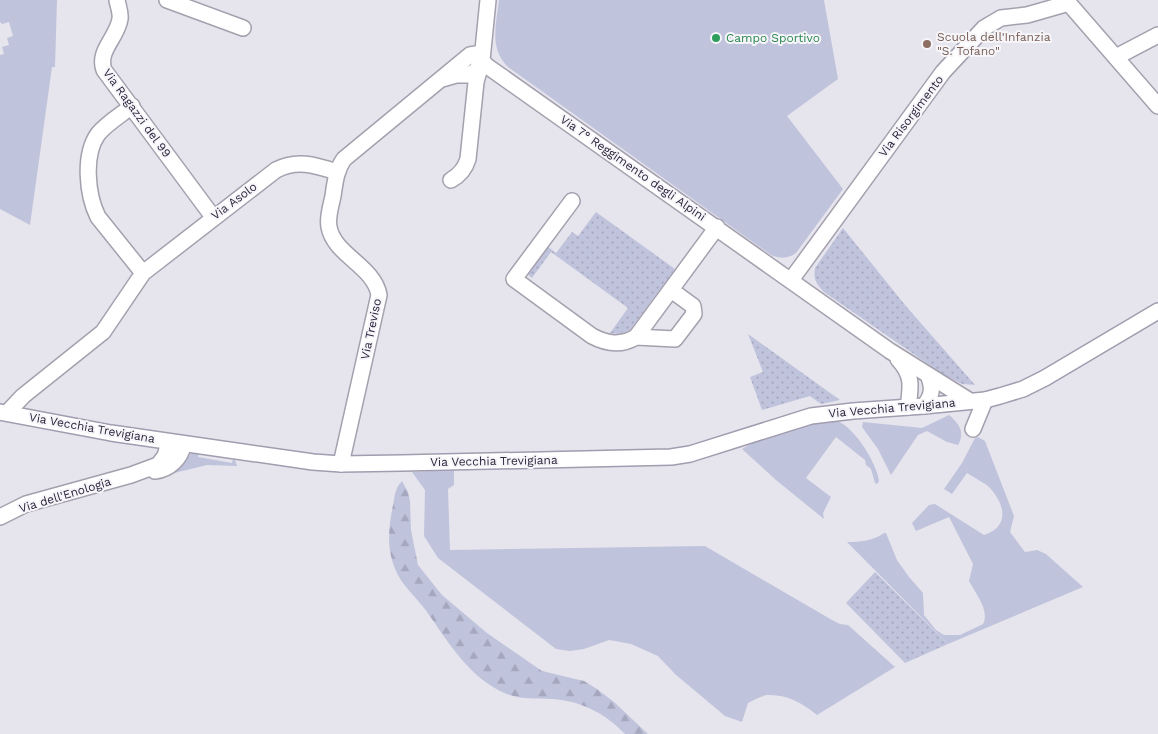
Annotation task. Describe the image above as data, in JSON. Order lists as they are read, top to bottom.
{
  "streets": {
    "street": [
      "Via Ragazzi del 99",
      "Via Risorgimento",
      "Via 7° Reggimento degli Alpini",
      "Via Asolo",
      "Via Treviso",
      "Via Vecchia Trevigiana",
      "Via dell'Enologia"
    ]
  },
  "crossings": [
    ["Via Ragazzi del 99", "Via Asolo"],
    ["Via Risorgimento", "Via 7° Reggimento degli Alpini"],
    ["Via 7° Reggimento degli Alpini", "Via Treviso"],
    ["Via 7° Reggimento degli Alpini", "Via Vecchia Trevigiana"],
    ["Via Asolo", "Via Treviso"],
    ["Via Asolo", "Via Vecchia Trevigiana"],
    ["Via Treviso", "Via Vecchia Trevigiana"],
    ["Via Vecchia Trevigiana", "Via dell'Enologia"]
  ],
  "places": ["Campo Sportivo", "Scuola dell'Infanzia \"S. Tofano\""]
}
